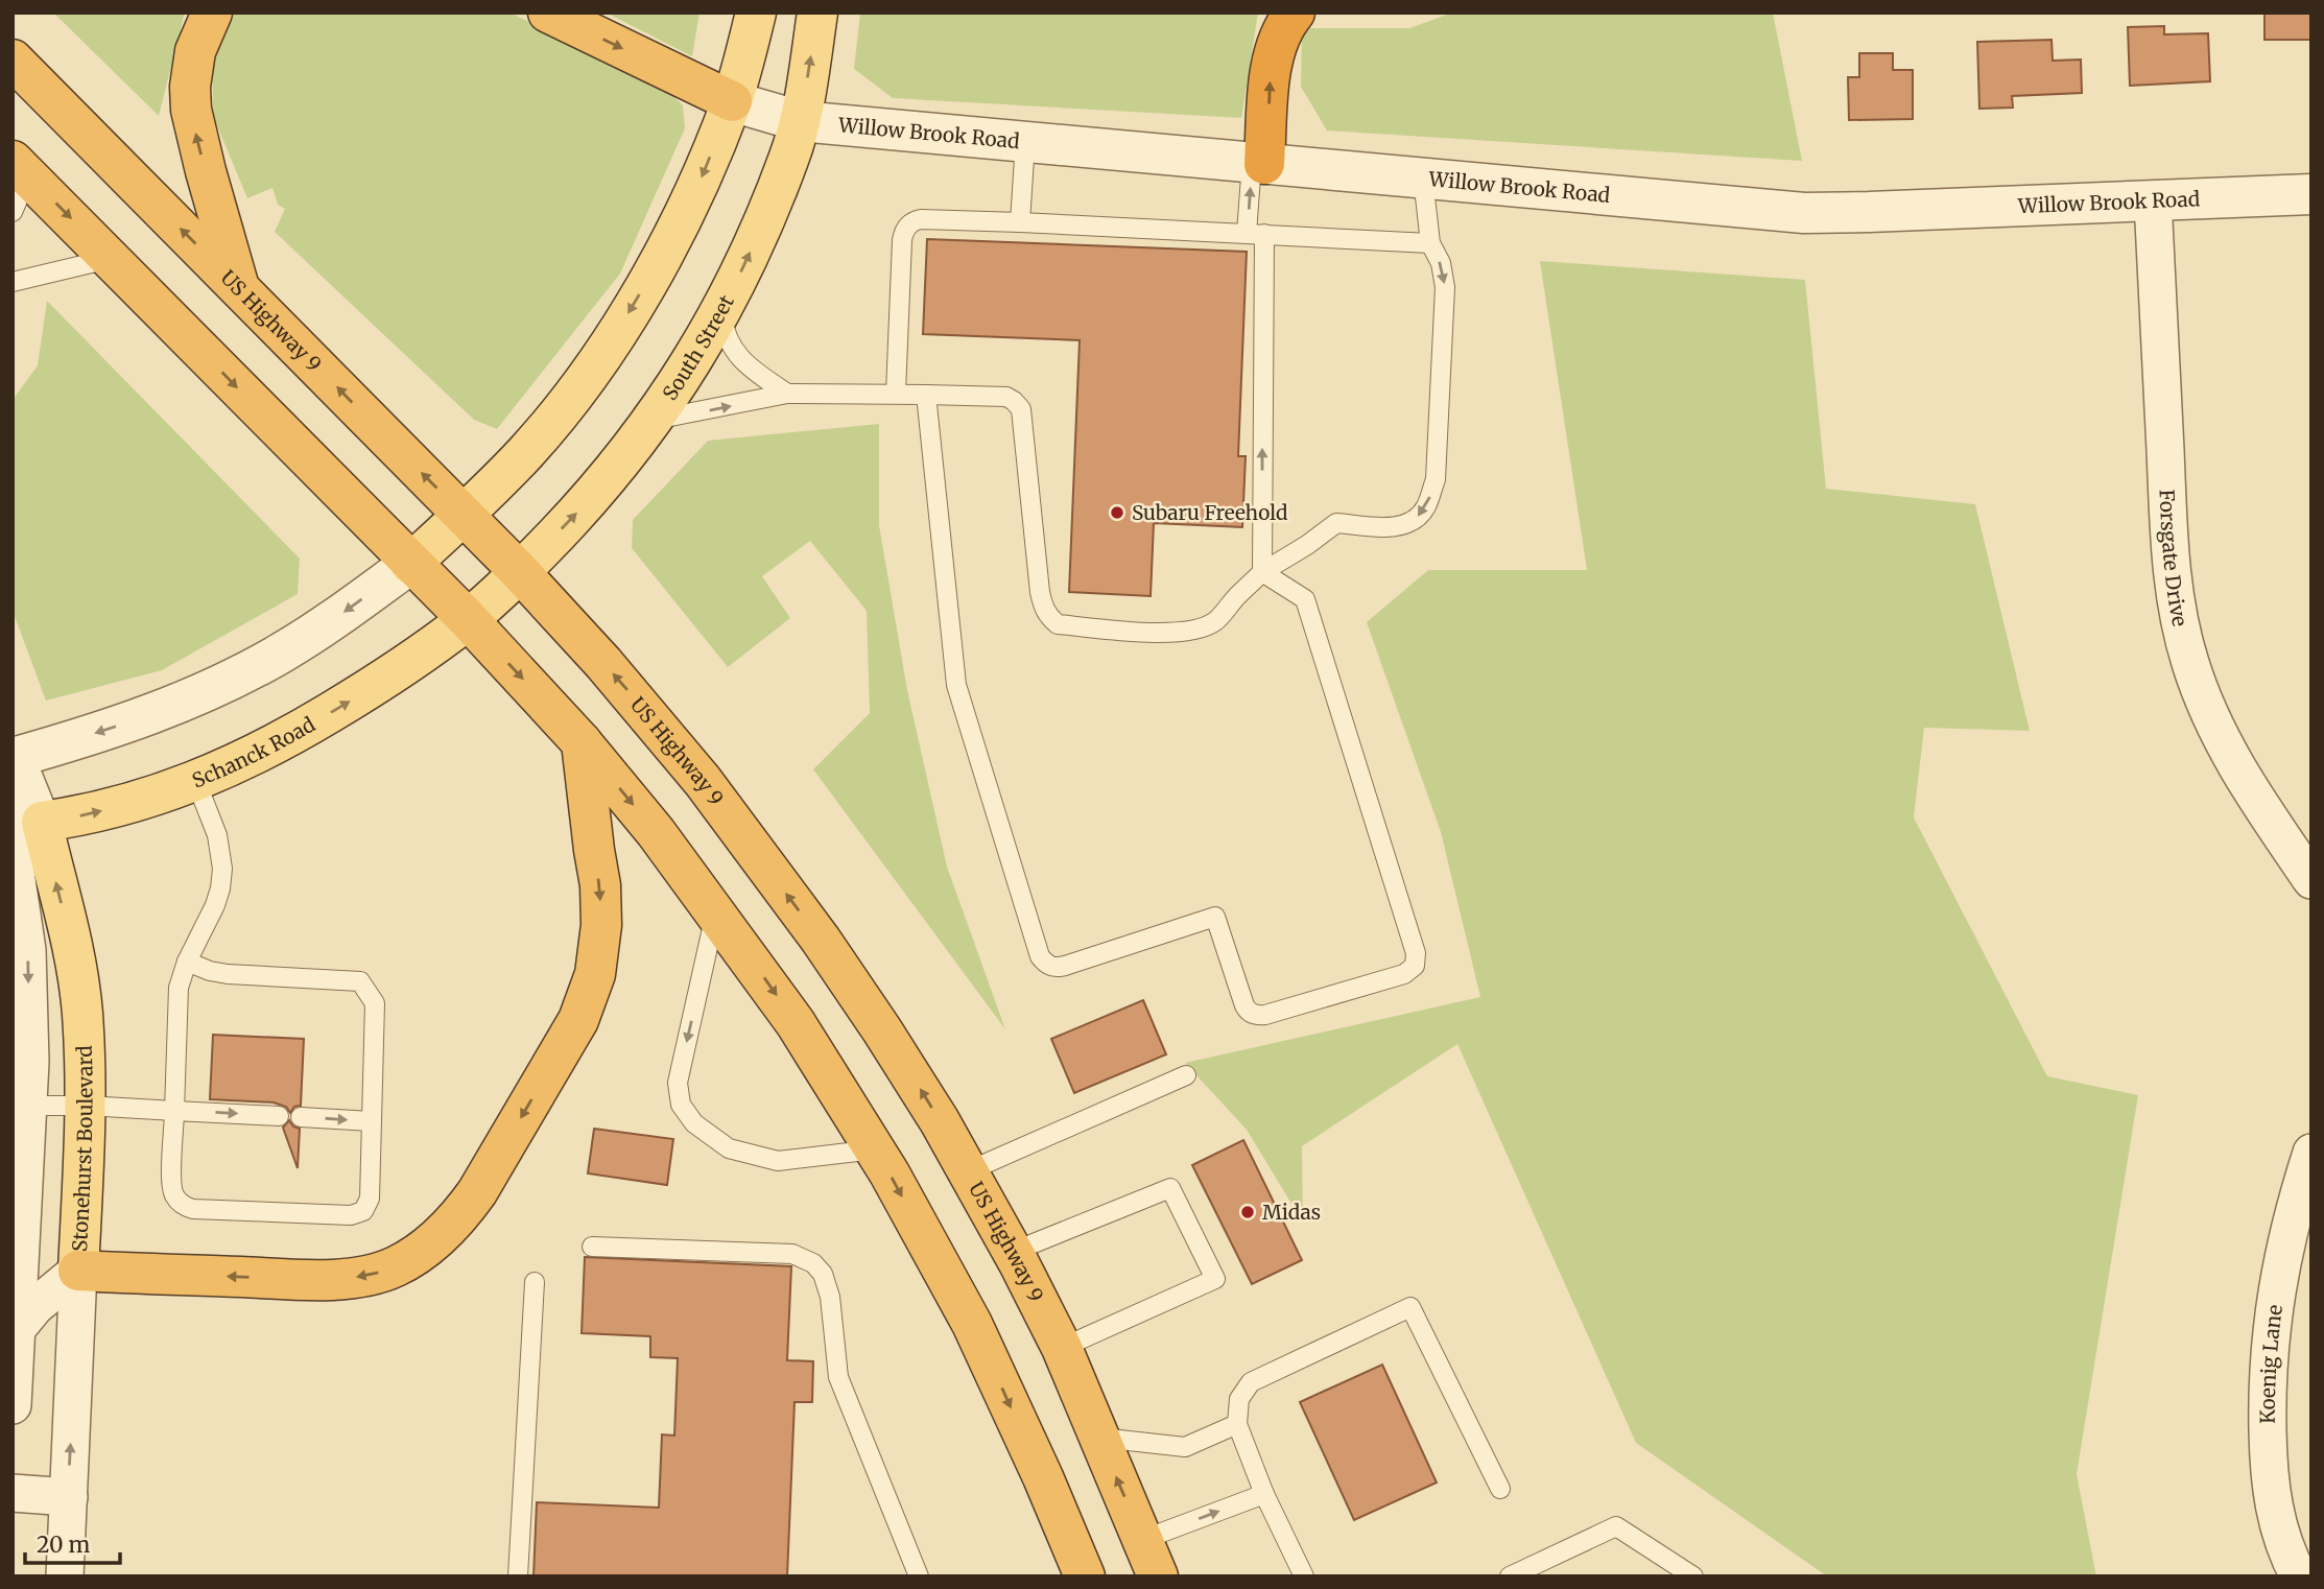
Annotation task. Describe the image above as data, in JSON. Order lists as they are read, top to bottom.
{
  "streets": {
    "highway": ["US Highway 9"],
    "main road": ["South Street", "Schanck Road", "Stonehurst Boulevard"],
    "street": ["Willow Brook Road", "Forsgate Drive", "Koenig Lane"]
  },
  "crossings": [
    ["Willow Brook Road", "South Street"],
    ["Willow Brook Road", "Forsgate Drive"],
    ["US Highway 9", "South Street"],
    ["South Street", "Schanck Road"],
    ["Schanck Road", "Stonehurst Boulevard"]
  ],
  "one_way": ["Schanck Road"],
  "places": ["Subaru Freehold", "Midas"],
  "scale_bar": "20 m"
}
